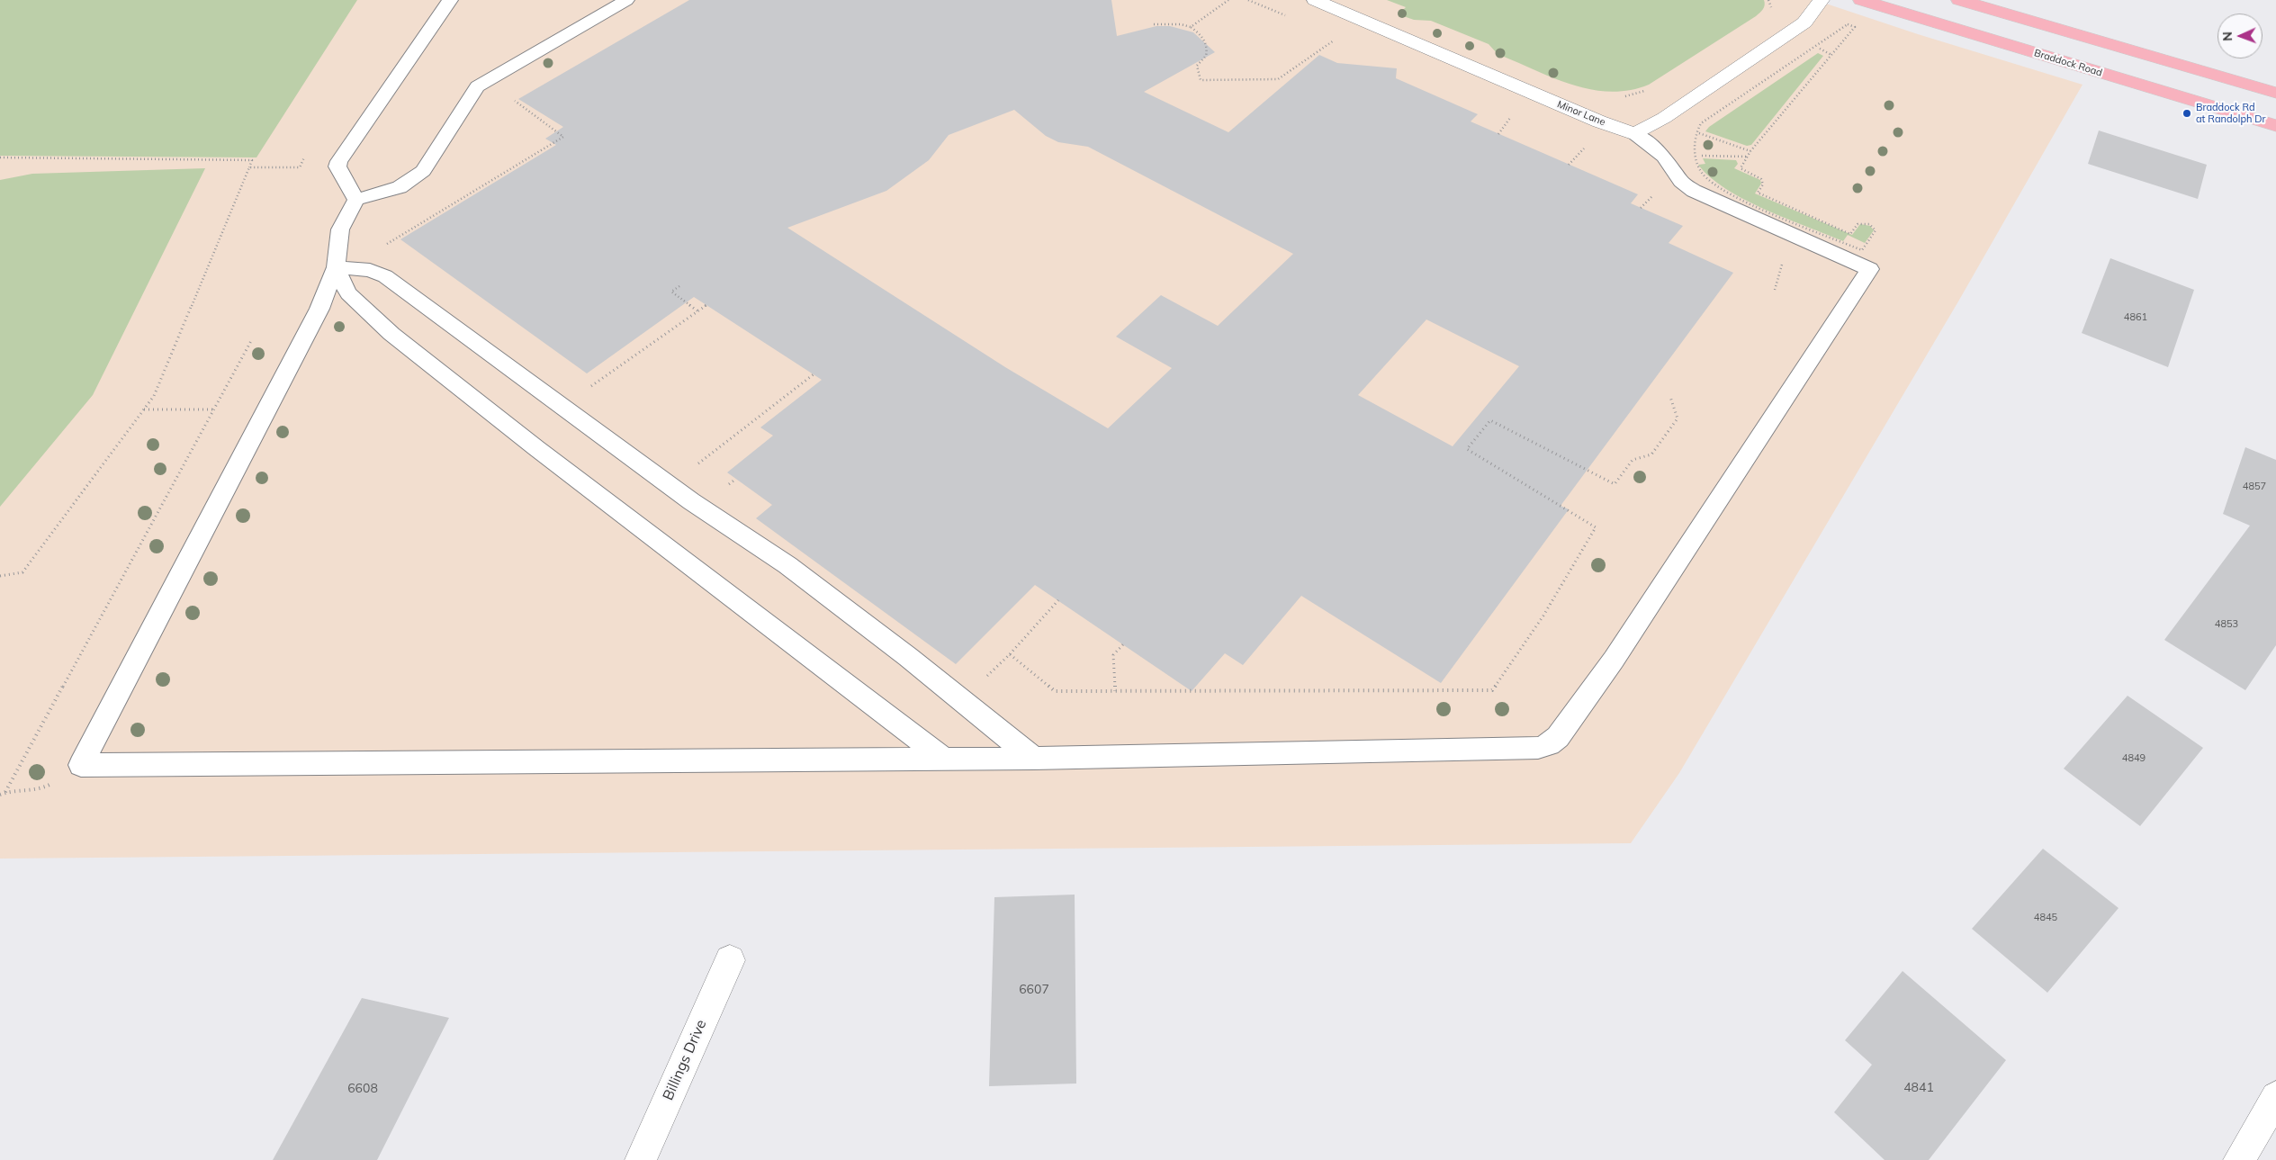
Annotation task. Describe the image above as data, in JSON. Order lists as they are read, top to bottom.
{
  "streets": {
    "main road": ["Braddock Road"],
    "street": ["Minor Lane", "Billings Drive"]
  },
  "places": ["Braddock Rd at Randolph Dr"],
  "house_numbers": [
    "4861",
    "4857",
    "4853",
    "4849",
    "4845",
    "6607",
    "4841",
    "6608"
  ],
  "north": "left"
}
